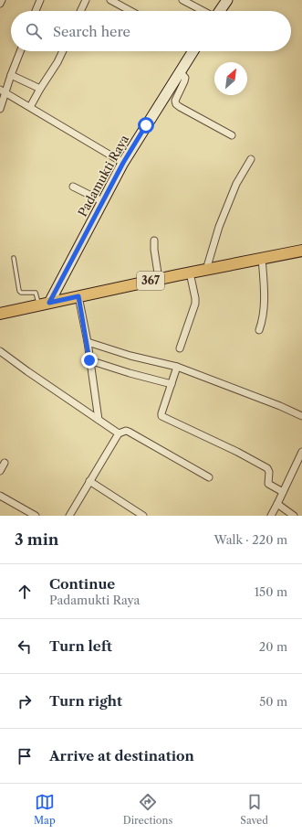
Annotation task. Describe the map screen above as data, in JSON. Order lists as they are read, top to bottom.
{
  "streets": {
    "main road": ["367"],
    "street": ["Padamukti Raya"]
  },
  "crossings": [
    ["Padamukti Raya", "367"]
  ],
  "north": "top right",
  "page": {
    "search": "Search here",
    "heading": ["3 min", "Walk · 220 m"],
    "list": [
      ["Continue", "Padamukti Raya", "150 m"],
      ["Turn left", "20 m"],
      ["Turn right", "50 m"],
      "Arrive at destination"
    ],
    "nav": ["Map", "Directions", "Saved"]
  }
}
